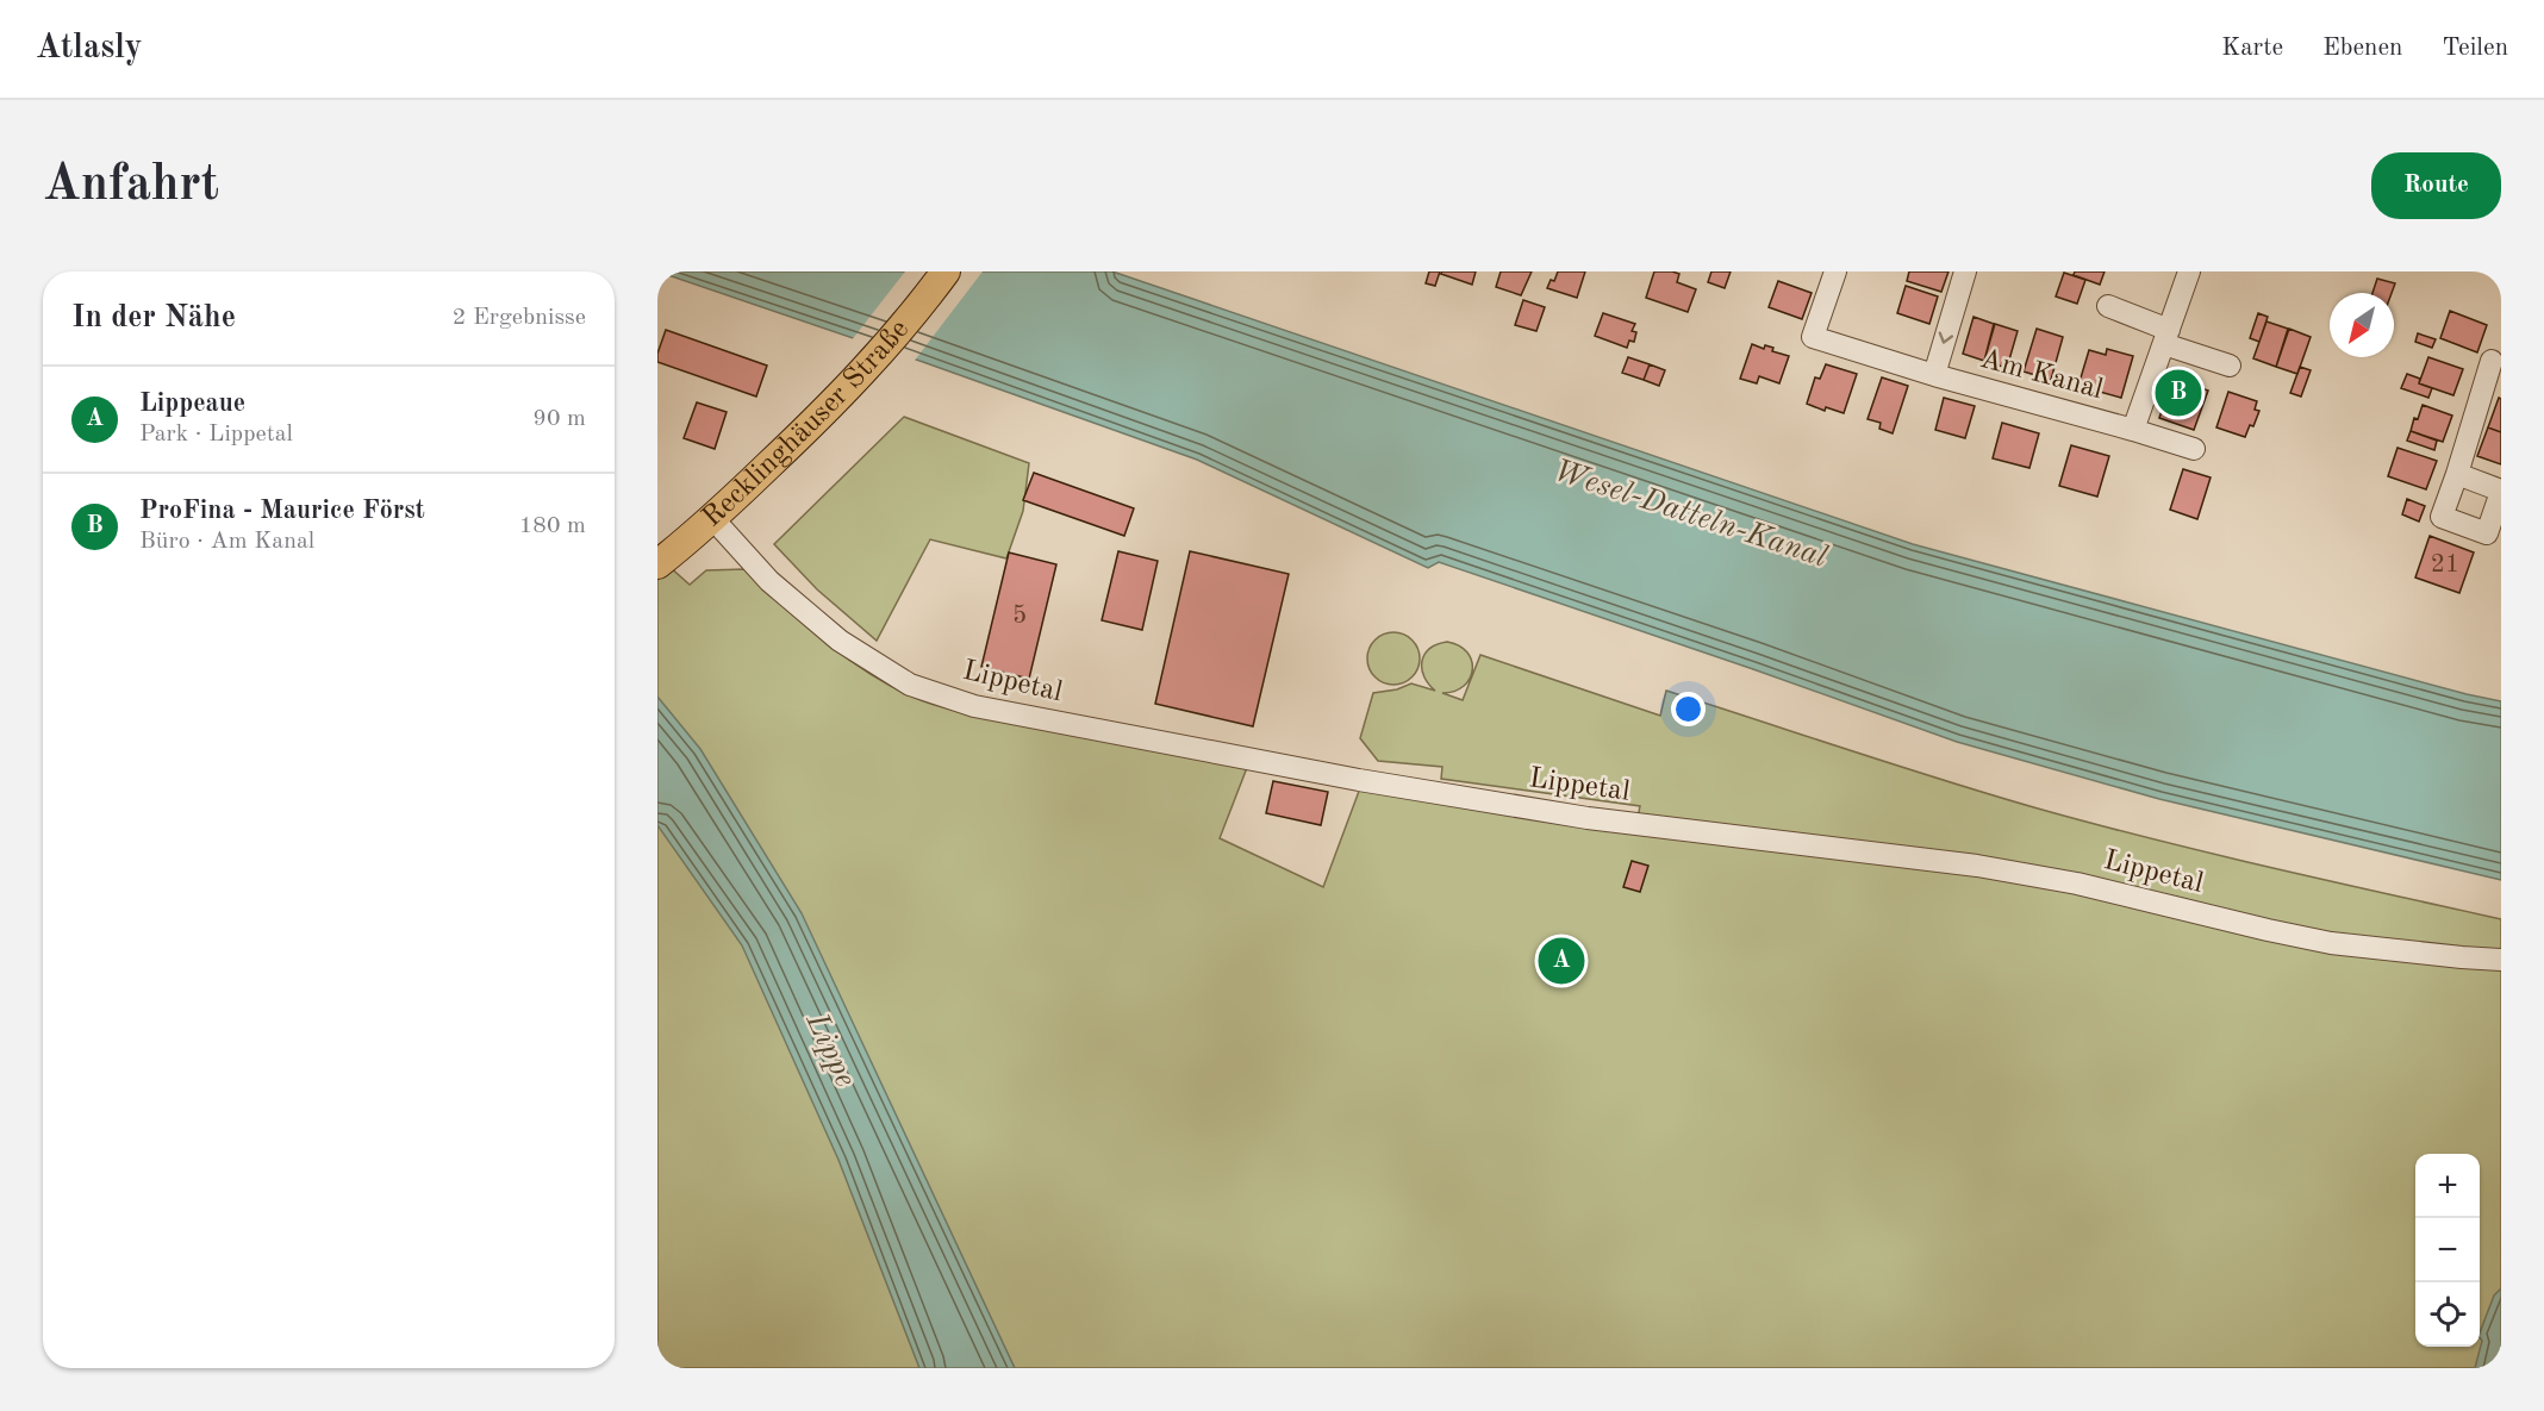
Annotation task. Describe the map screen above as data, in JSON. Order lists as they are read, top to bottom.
{
  "streets": {
    "main road": ["Recklinghäuser Straße"],
    "street": ["Am Kanal", "Lippetal"]
  },
  "crossings": [
    ["Recklinghäuser Straße", "Lippetal"]
  ],
  "water": ["Wesel-Datteln-Kanal", "Lippe"],
  "house_numbers": ["21", "5"],
  "north": "bottom left",
  "page": {
    "header": "Atlasly",
    "nav": ["Karte", "Ebenen", "Teilen"],
    "buttons": "Route",
    "title": "Anfahrt",
    "heading": ["In der Nähe", "2 Ergebnisse"],
    "list": [
      {
        "mark": "A",
        "name": "Lippeaue",
        "note": "Park · Lippetal",
        "value": "90 m"
      },
      {
        "mark": "B",
        "name": "ProFina - Maurice Först",
        "note": "Büro · Am Kanal",
        "value": "180 m"
      }
    ],
    "pins": ["B", "A"],
    "map_buttons": ["+", "−"]
  }
}
